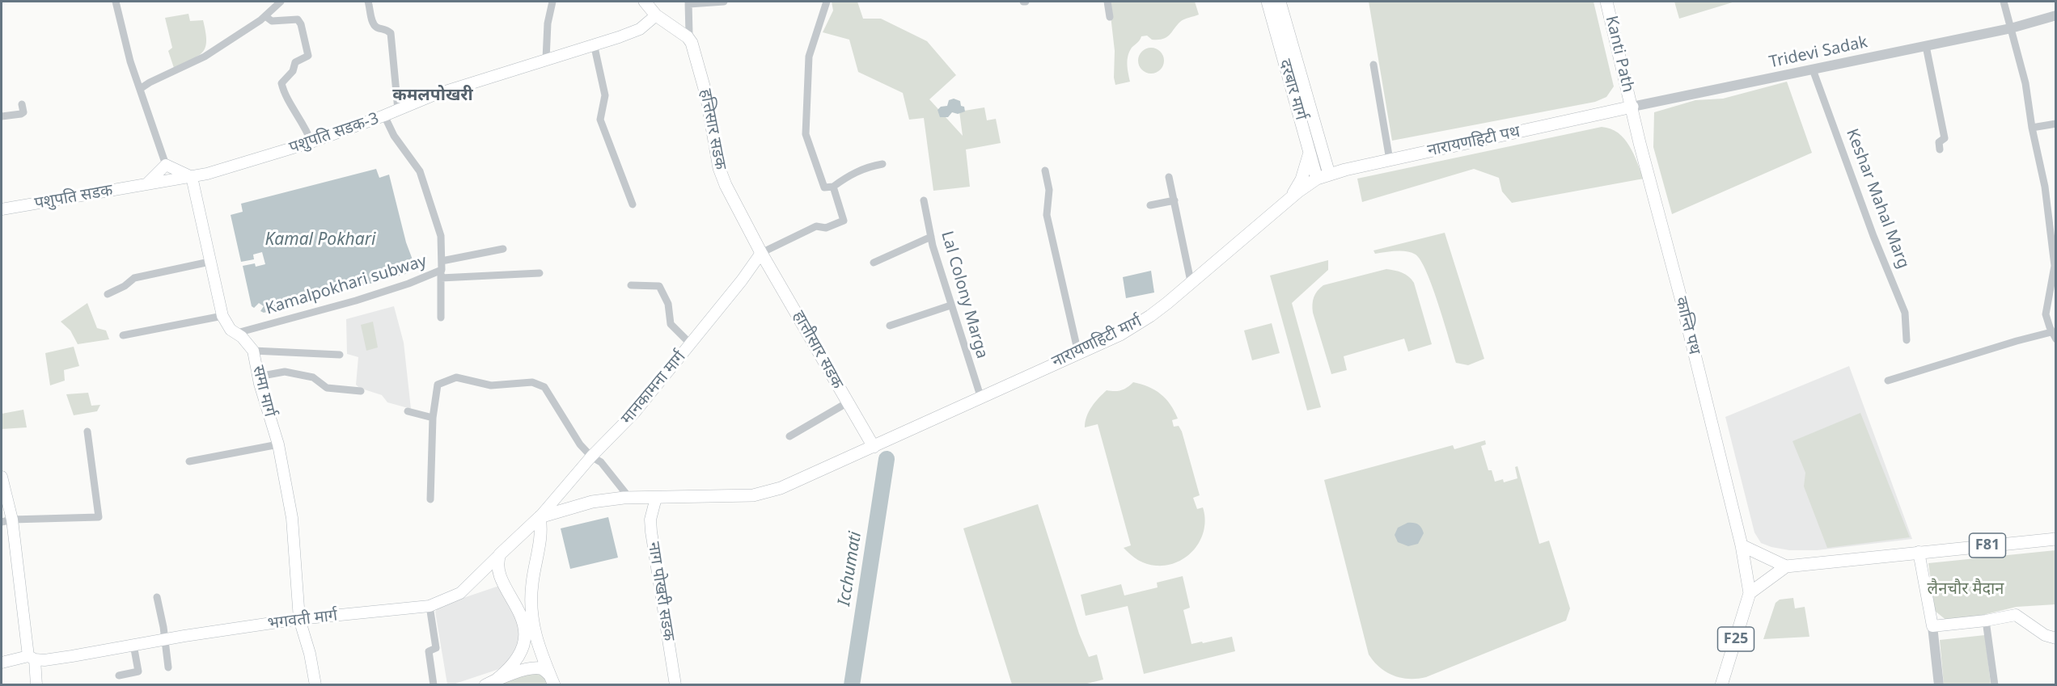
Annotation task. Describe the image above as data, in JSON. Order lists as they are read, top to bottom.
{
  "streets": {
    "main road": [
      "Kanti Path",
      "दरबार मार्ग",
      "हत्तिसार सडक",
      "पशुपति सडक-3",
      "नारायणहिटी पथ",
      "पशुपति सडक",
      "कान्ति पथ",
      "नारायणहिटी मार्ग",
      "हात्तीसार सडक",
      "मानकामना मार्ग",
      "समा मार्ग",
      "F81",
      "नाग पोखरी सडक",
      "भगवती मार्ग",
      "F25"
    ],
    "street": [
      "Tridevi Sadak",
      "Keshar Mahal Marg",
      "Kamalpokhari subway",
      "Lal Colony Marga"
    ]
  },
  "crossings": [
    ["Tridevi Sadak", "Kanti Path"],
    ["Tridevi Sadak", "नारायणहिटी पथ"],
    ["Tridevi Sadak", "Keshar Mahal Marg"],
    ["Tridevi Sadak", "कान्ति पथ"],
    ["Kanti Path", "नारायणहिटी पथ"],
    ["Kanti Path", "कान्ति पथ"],
    ["दरबार मार्ग", "नारायणहिटी पथ"],
    ["दरबार मार्ग", "नारायणहिटी मार्ग"],
    ["हत्तिसार सडक", "हात्तीसार सडक"],
    ["हत्तिसार सडक", "मानकामना मार्ग"],
    ["पशुपति सडक-3", "पशुपति सडक"],
    ["पशुपति सडक-3", "Kamalpokhari subway"],
    ["पशुपति सडक-3", "समा मार्ग"],
    ["नारायणहिटी पथ", "कान्ति पथ"],
    ["नारायणहिटी पथ", "नारायणहिटी मार्ग"],
    ["पशुपति सडक", "समा मार्ग"],
    ["Kamalpokhari subway", "समा मार्ग"],
    ["Lal Colony Marga", "नारायणहिटी मार्ग"],
    ["कान्ति पथ", "F25"],
    ["नारायणहिटी मार्ग", "हात्तीसार सडक"],
    ["नारायणहिटी मार्ग", "मानकामना मार्ग"],
    ["नारायणहिटी मार्ग", "नाग पोखरी सडक"],
    ["नारायणहिटी मार्ग", "भगवती मार्ग"],
    ["हात्तीसार सडक", "मानकामना मार्ग"],
    ["मानकामना मार्ग", "भगवती मार्ग"],
    ["समा मार्ग", "भगवती मार्ग"],
    ["F81", "F25"]
  ],
  "districts": ["कमलपोखरी"],
  "water": ["Kamal Pokhari", "Icchumati"],
  "parks": ["लैनचौर मैदान"]
}
